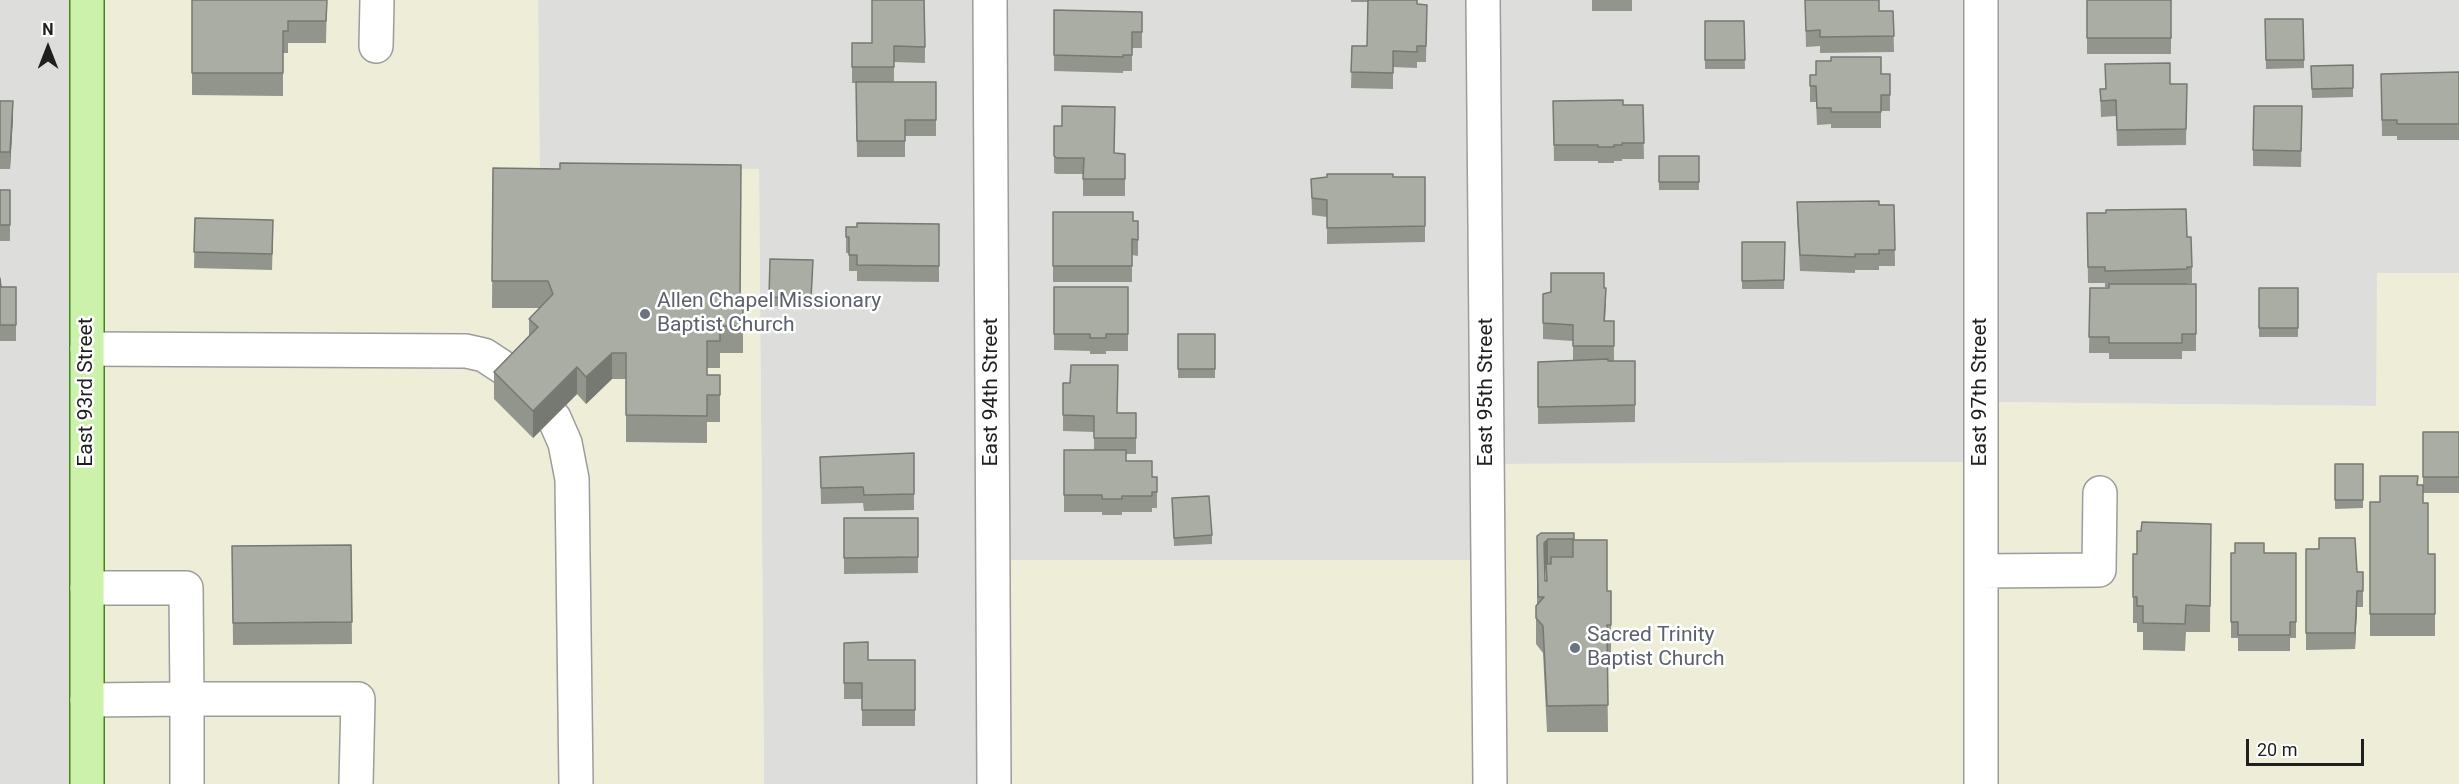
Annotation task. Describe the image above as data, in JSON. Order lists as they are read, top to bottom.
{
  "streets": {
    "main road": ["East 93rd Street"],
    "street": ["East 94th Street", "East 95th Street", "East 97th Street"]
  },
  "places": ["Allen Chapel Missionary Baptist Church", "Sacred Trinity Baptist Church"],
  "scale_bar": "20 m",
  "north": "top"
}
